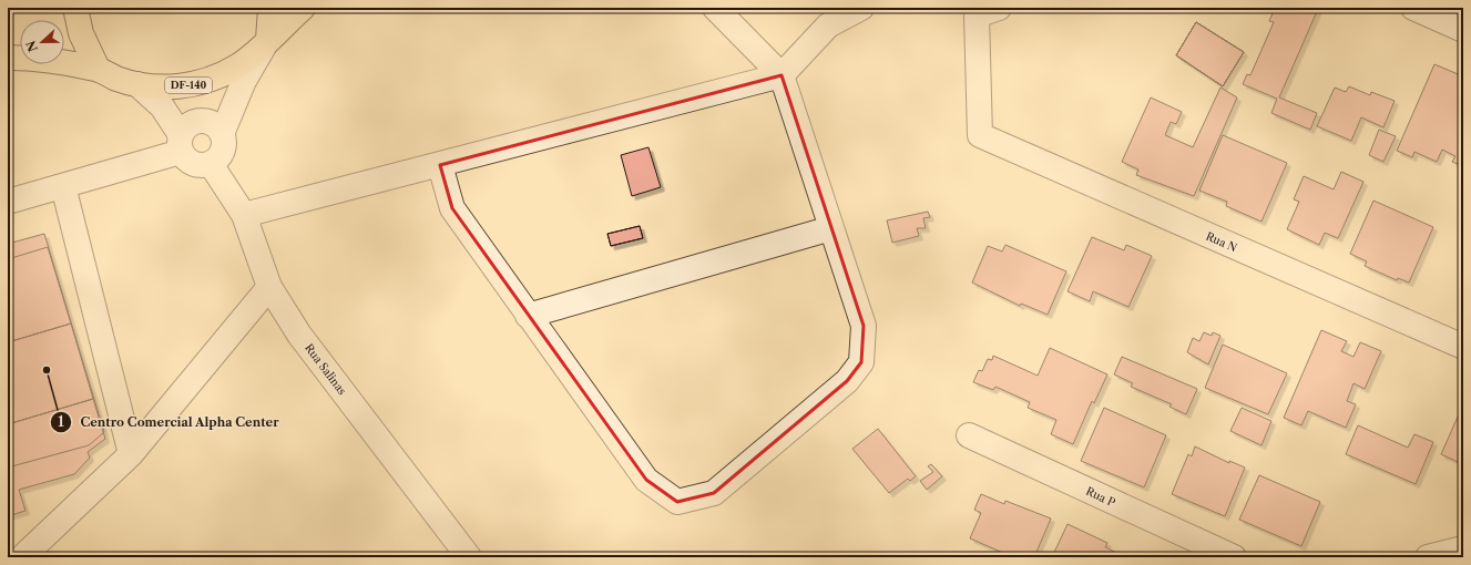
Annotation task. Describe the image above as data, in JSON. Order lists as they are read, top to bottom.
{
  "streets": {
    "main road": ["DF-140"],
    "street": ["Rua N", "Rua Salinas", "Rua P"]
  },
  "places": ["Centro Comercial Alpha Center"],
  "north": "left"
}
